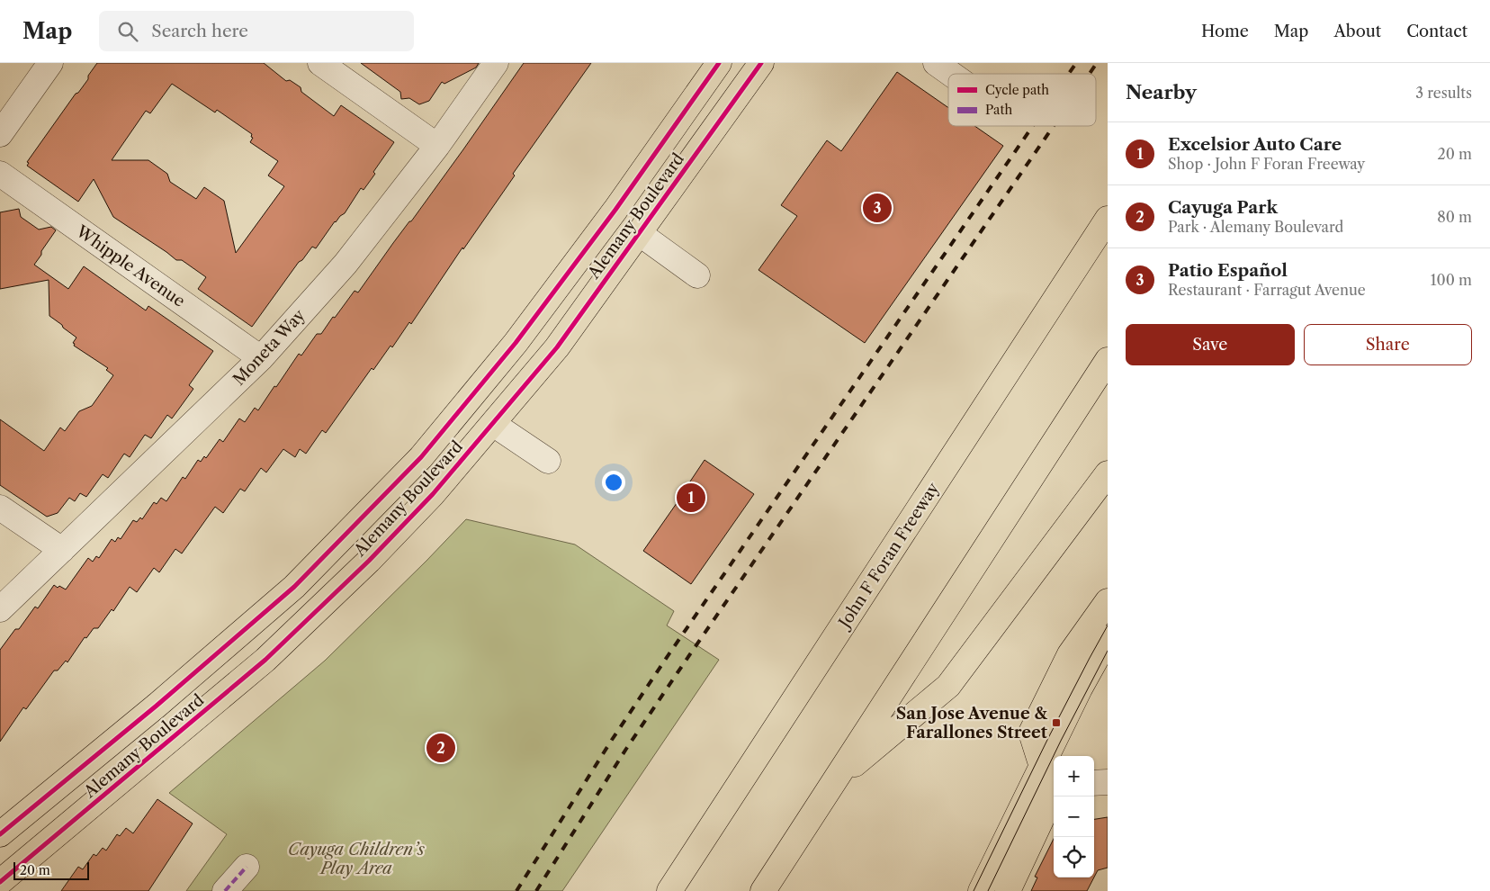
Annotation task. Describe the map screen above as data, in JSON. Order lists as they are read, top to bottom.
{
  "streets": {
    "main road": ["Alemany Boulevard", "John F Foran Freeway"],
    "street": ["Whipple Avenue", "Moneta Way"]
  },
  "crossings": [
    ["Whipple Avenue", "Moneta Way"]
  ],
  "parks": ["Cayuga Children’s Play Area"],
  "places": {
    "transit": ["San Jose Avenue & Farallones Street"]
  },
  "legend": ["Cycle path", "Path"],
  "scale_bar": "20 m",
  "page": {
    "header": "Map",
    "search": "Search here",
    "nav": [
      "Home",
      "Map",
      "About",
      "Contact"
    ],
    "heading": ["Nearby", "3 results"],
    "list": [
      {
        "mark": "1",
        "name": "Excelsior Auto Care",
        "note": "Shop · John F Foran Freeway",
        "value": "20 m"
      },
      {
        "mark": "2",
        "name": "Cayuga Park",
        "note": "Park · Alemany Boulevard",
        "value": "80 m"
      },
      {
        "mark": "3",
        "name": "Patio Español",
        "note": "Restaurant · Farragut Avenue",
        "value": "100 m"
      }
    ],
    "pins": ["3", "1", "2"],
    "buttons": ["Save", "Share"],
    "map_buttons": ["+", "−"],
    "scale": "20 m"
  }
}
